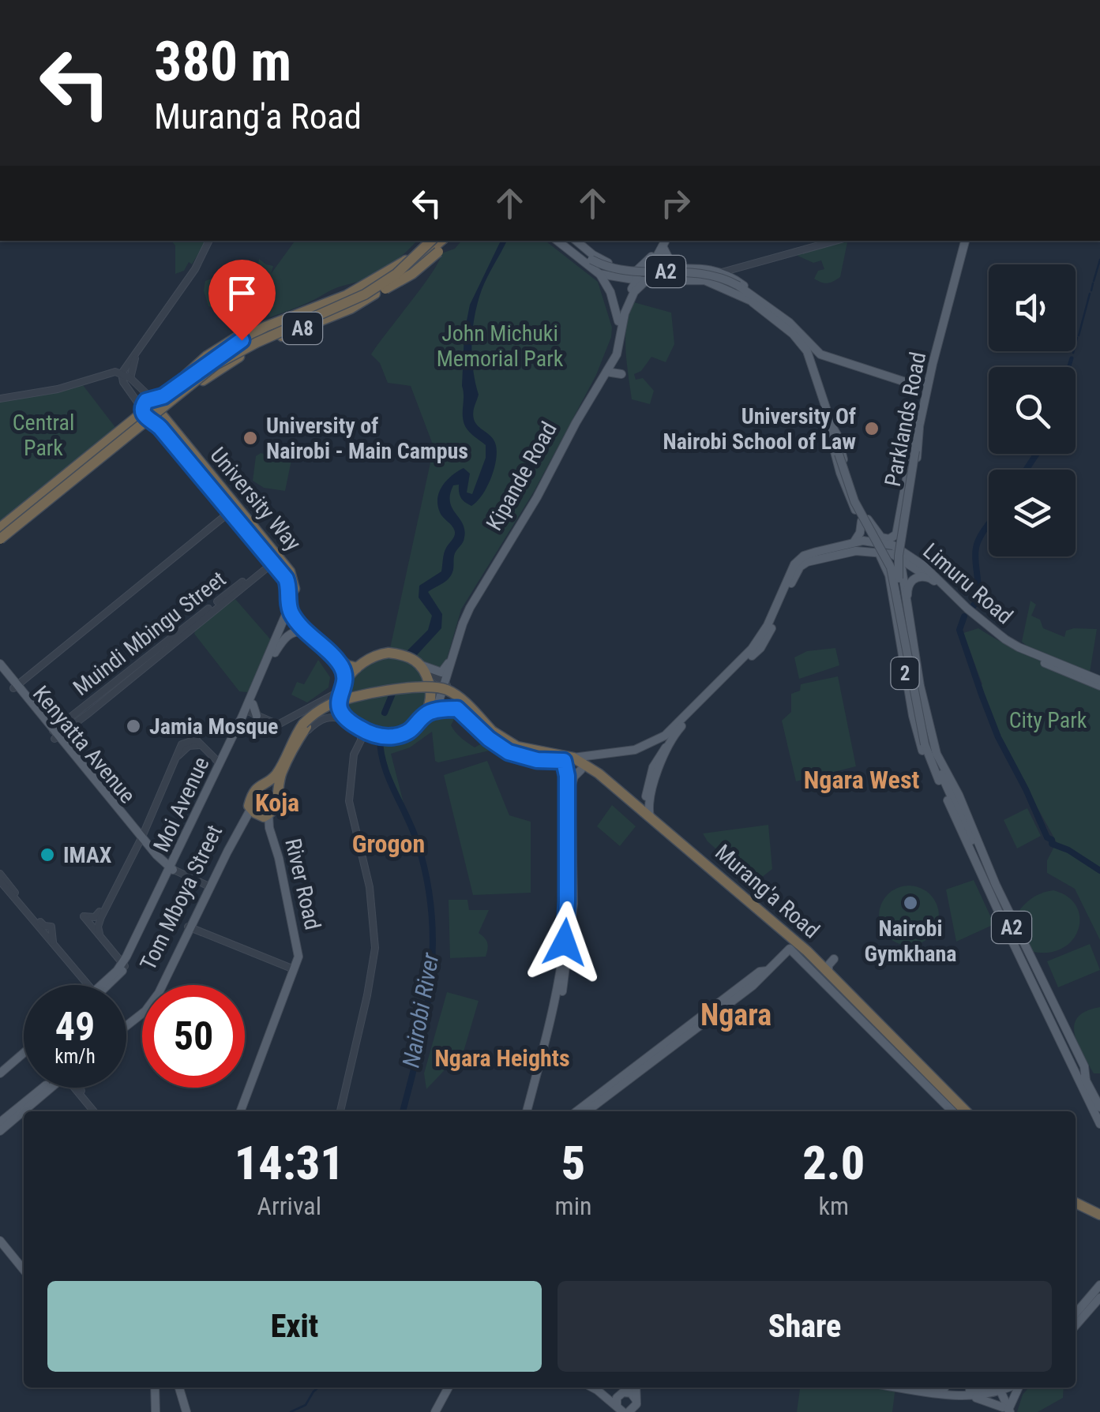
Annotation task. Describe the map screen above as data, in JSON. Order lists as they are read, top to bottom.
{
  "streets": {
    "highway": [
      "A8",
      "University Way",
      "River Road",
      "Murang'a Road"
    ],
    "main road": [
      "A2",
      "Parklands Road",
      "Kipande Road",
      "Limuru Road",
      "2",
      "Kenyatta Avenue",
      "Moi Avenue",
      "Tom Mboya Street"
    ],
    "street": ["Muindi Mbingu Street"]
  },
  "crossings": [
    ["A2", "Parklands Road"],
    ["A2", "2"],
    ["A8", "University Way"],
    ["Kipande Road", "University Way"],
    ["Kipande Road", "Murang'a Road"],
    ["University Way", "Muindi Mbingu Street"],
    ["University Way", "Moi Avenue"],
    ["University Way", "Murang'a Road"],
    ["Limuru Road", "2"],
    ["Limuru Road", "Murang'a Road"],
    ["Muindi Mbingu Street", "Kenyatta Avenue"],
    ["Kenyatta Avenue", "Moi Avenue"],
    ["River Road", "Tom Mboya Street"]
  ],
  "districts": [
    "Ngara West",
    "Koja",
    "Grogon",
    "Ngara",
    "Ngara Heights"
  ],
  "water": ["Nairobi River"],
  "parks": ["John Michuki Memorial Park", "Central Park", "City Park"],
  "places": [
    "University Of Nairobi School of Law",
    "University of Nairobi - Main Campus",
    "Jamia Mosque",
    "IMAX",
    "Nairobi Gymkhana"
  ],
  "page": {
    "turn": ["380 m", "Murang'a Road"],
    "speed": "49 km/h",
    "limit": "50",
    "eta": [
      "14:31",
      "Arrival",
      "5",
      "min",
      "2.0",
      "km"
    ],
    "buttons": ["Exit", "Share"]
  }
}
